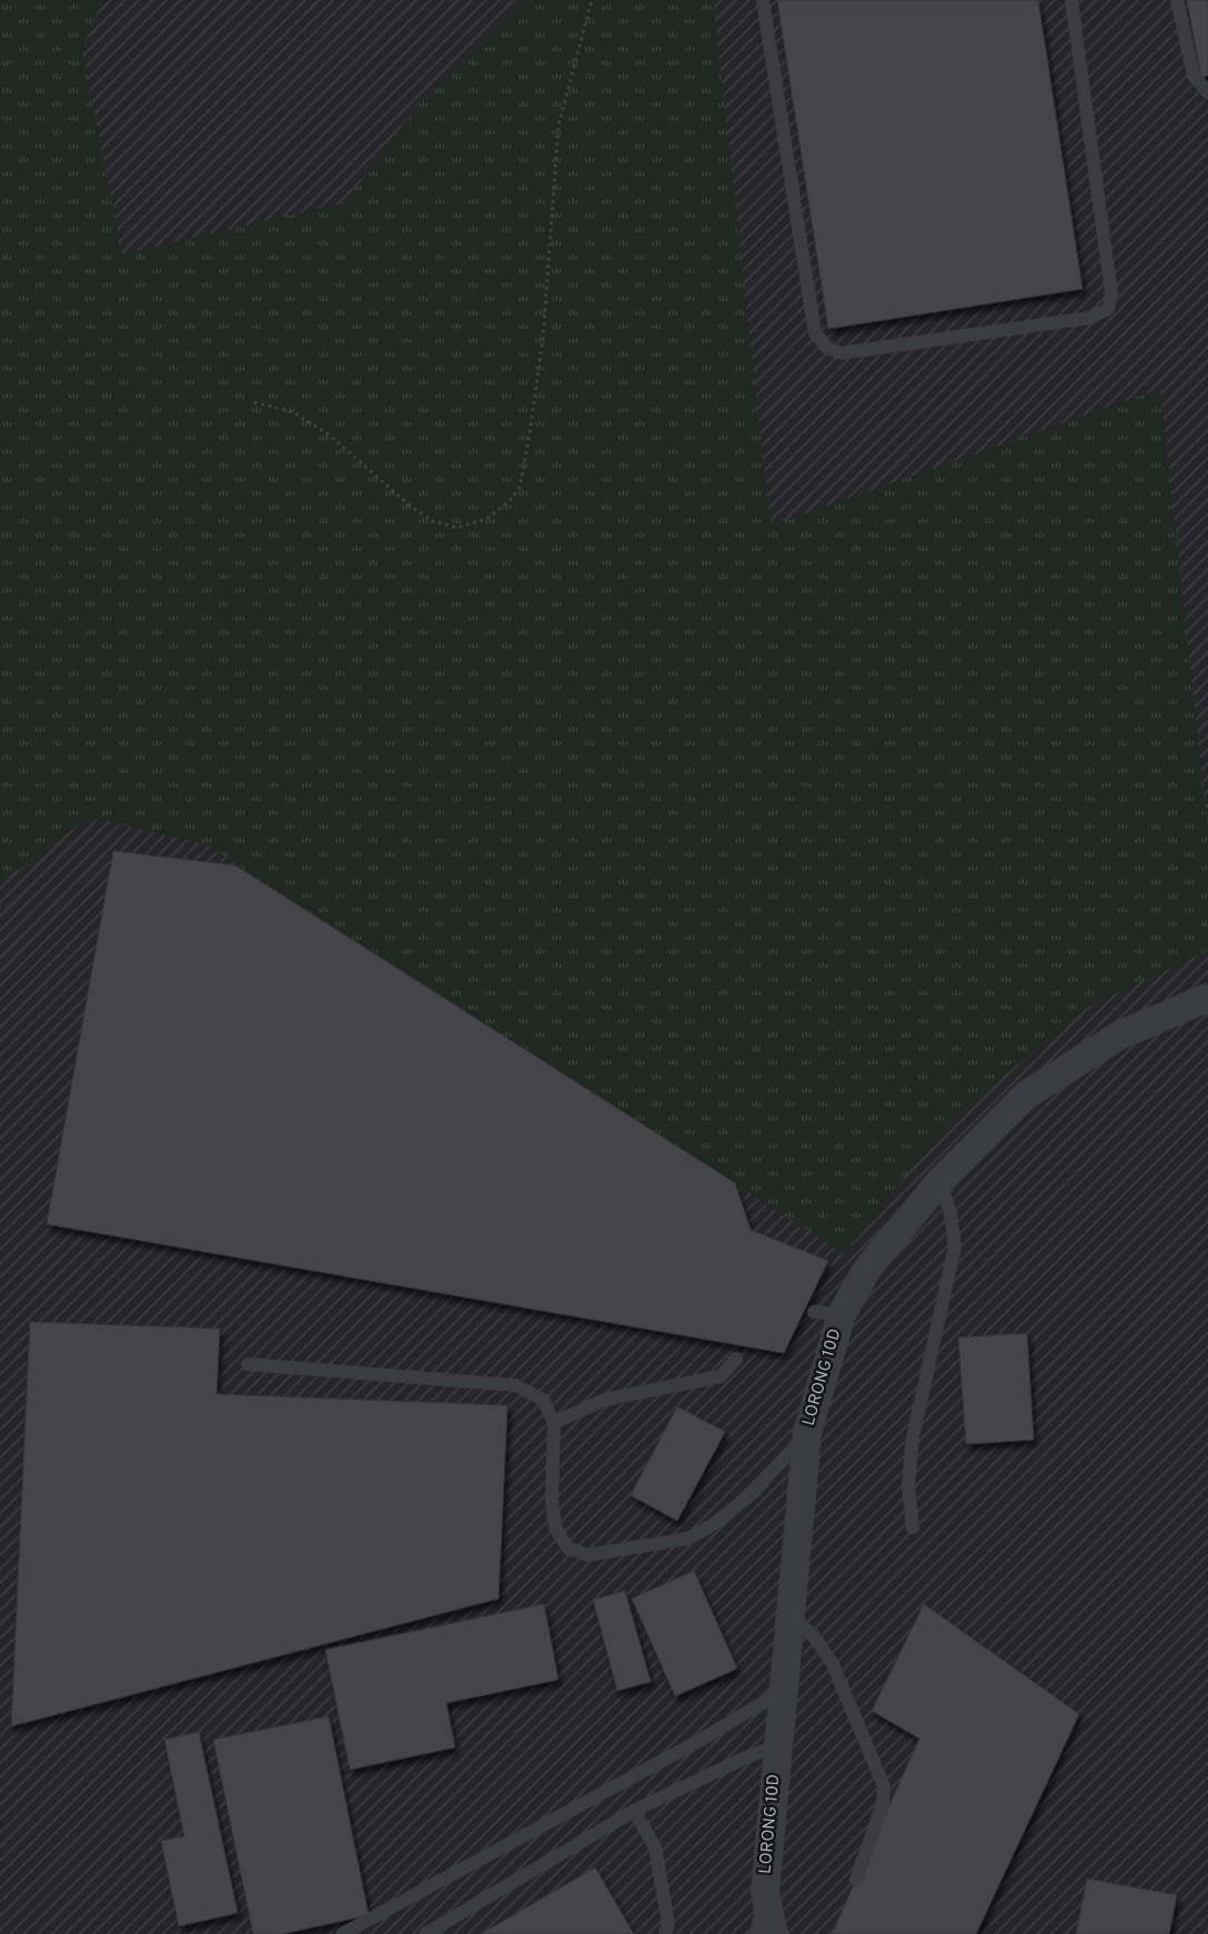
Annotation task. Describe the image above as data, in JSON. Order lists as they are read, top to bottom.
{
  "streets": {
    "street": ["LORONG 10D"]
  }
}
